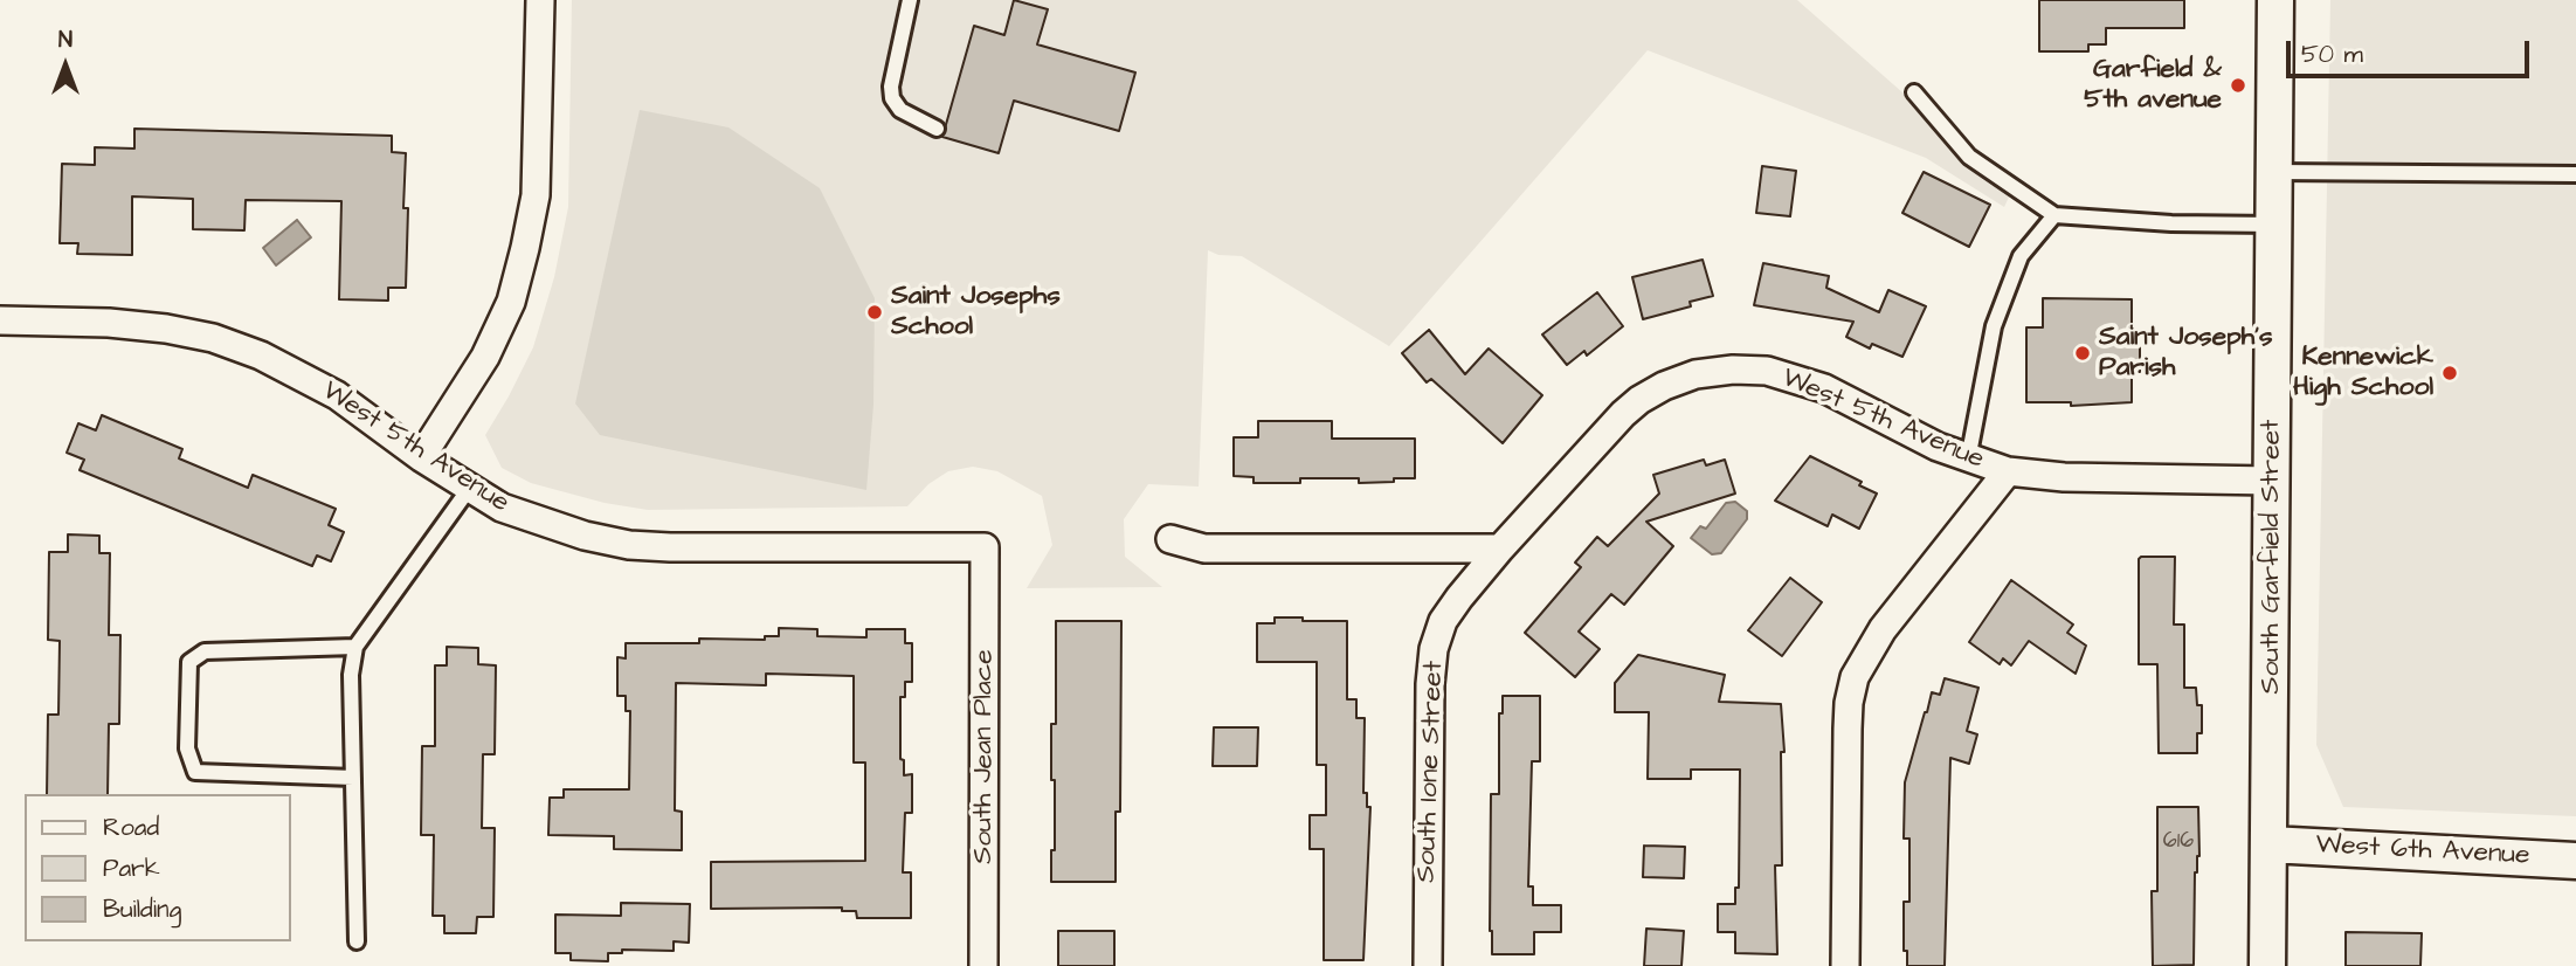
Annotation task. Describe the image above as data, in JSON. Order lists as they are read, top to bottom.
{
  "streets": {
    "street": [
      "West 5th Avenue",
      "South Garfield Street",
      "South Jean Place",
      "South Ione Street",
      "West 6th Avenue"
    ]
  },
  "crossings": [
    ["West 5th Avenue", "South Garfield Street"],
    ["West 5th Avenue", "South Jean Place"],
    ["West 5th Avenue", "South Ione Street"],
    ["South Garfield Street", "West 6th Avenue"]
  ],
  "places": [
    "Garfield & 5th avenue",
    "Saint Josephs School",
    "Saint Joseph's Parish",
    "Kennewick High School"
  ],
  "house_numbers": ["616"],
  "legend": ["Road", "Park", "Building"],
  "scale_bar": "50 m",
  "north": "top"
}
